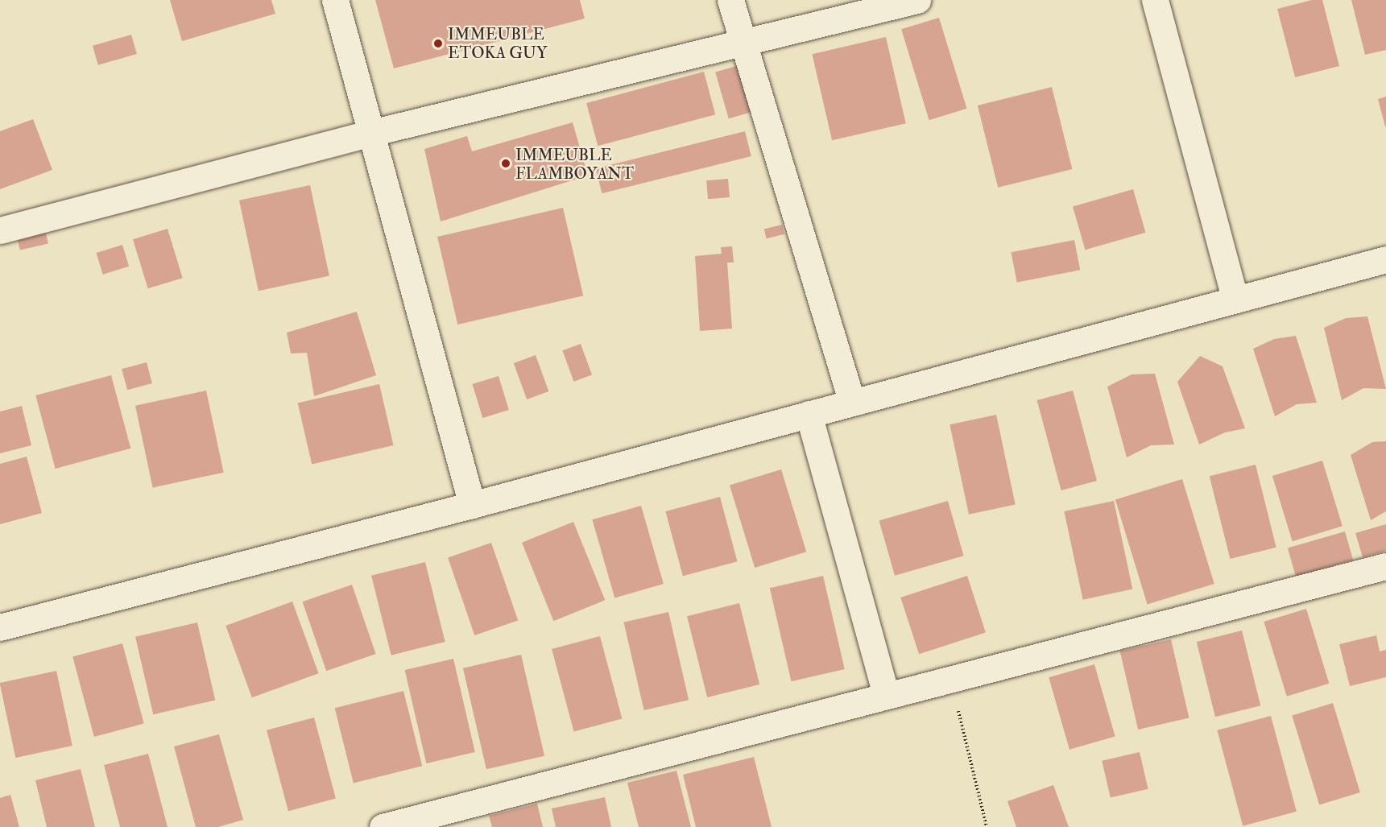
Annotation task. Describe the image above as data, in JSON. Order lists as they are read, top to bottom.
{
  "places": ["IMMEUBLE ETOKA GUY", "IMMEUBLE FLAMBOYANT"]
}
